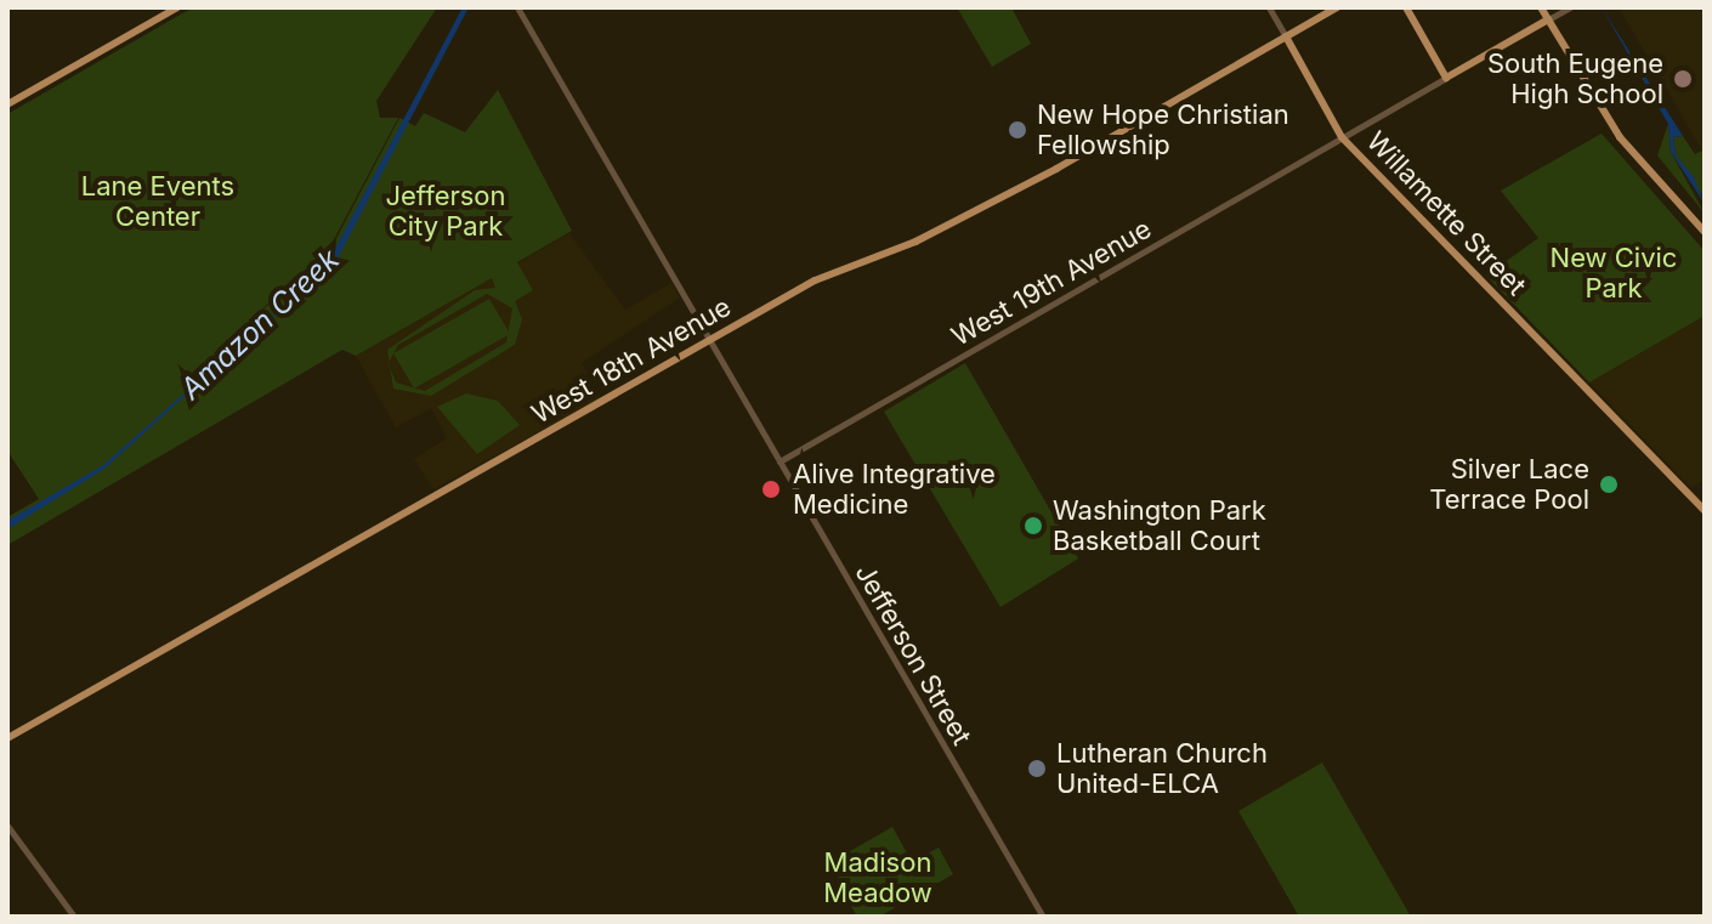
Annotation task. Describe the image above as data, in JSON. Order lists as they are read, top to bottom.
{
  "streets": {
    "main road": ["Willamette Street", "West 18th Avenue"],
    "street": ["West 19th Avenue", "Jefferson Street"]
  },
  "crossings": [
    ["Willamette Street", "West 19th Avenue"],
    ["Willamette Street", "West 18th Avenue"],
    ["West 19th Avenue", "Jefferson Street"],
    ["West 18th Avenue", "Jefferson Street"]
  ],
  "water": ["Amazon Creek"],
  "parks": [
    "Lane Events Center",
    "Jefferson City Park",
    "New Civic Park",
    "Madison Meadow"
  ],
  "places": [
    "South Eugene High School",
    "New Hope Christian Fellowship",
    "Silver Lace Terrace Pool",
    "Alive Integrative Medicine",
    "Washington Park Basketball Court",
    "Lutheran Church United-ELCA"
  ]
}
